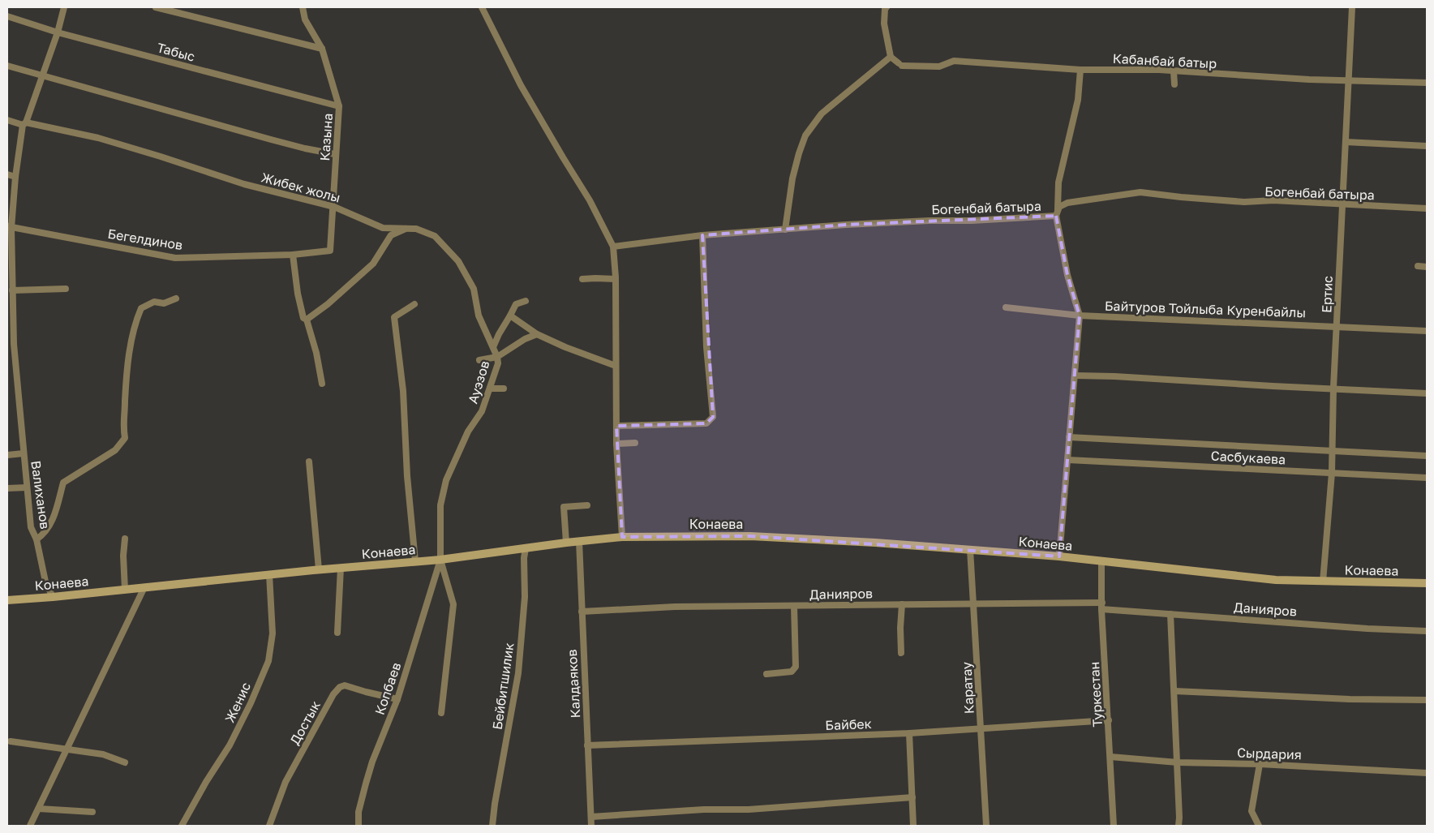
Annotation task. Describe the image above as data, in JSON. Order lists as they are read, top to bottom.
{
  "streets": {
    "main road": ["Конаева"],
    "street": [
      "Табыс",
      "Кабанбай батыр",
      "Казына",
      "Жибек жолы",
      "Богенбай батыра",
      "Бегелдинов",
      "Ертис",
      "Байтуров Тойлыба Куренбайлы",
      "Ауэзов",
      "Сасбукаева",
      "Валиханов",
      "Данияров",
      "Калдаяков",
      "Бейбитшилик",
      "Каратау",
      "Копбаев",
      "Туркестан",
      "Женис",
      "Достык",
      "Байбек",
      "Сырдария"
    ]
  },
  "crossings": [
    ["Табыс", "Казына"],
    ["Табыс", "Валиханов"],
    ["Кабанбай батыр", "Ертис"],
    ["Казына", "Жибек жолы"],
    ["Казына", "Бегелдинов"],
    ["Жибек жолы", "Ауэзов"],
    ["Жибек жолы", "Валиханов"],
    ["Богенбай батыра", "Ертис"],
    ["Бегелдинов", "Валиханов"],
    ["Ертис", "Байтуров Тойлыба Куренбайлы"],
    ["Ертис", "Сасбукаева"],
    ["Ертис", "Конаева"],
    ["Ауэзов", "Конаева"],
    ["Ауэзов", "Копбаев"],
    ["Валиханов", "Конаева"],
    ["Конаева", "Калдаяков"],
    ["Конаева", "Бейбитшилик"],
    ["Конаева", "Каратау"],
    ["Конаева", "Копбаев"],
    ["Конаева", "Туркестан"],
    ["Конаева", "Женис"],
    ["Данияров", "Калдаяков"],
    ["Данияров", "Каратау"],
    ["Данияров", "Туркестан"],
    ["Калдаяков", "Байбек"],
    ["Каратау", "Байбек"],
    ["Копбаев", "Достык"],
    ["Туркестан", "Байбек"],
    ["Туркестан", "Сырдария"]
  ]
}
